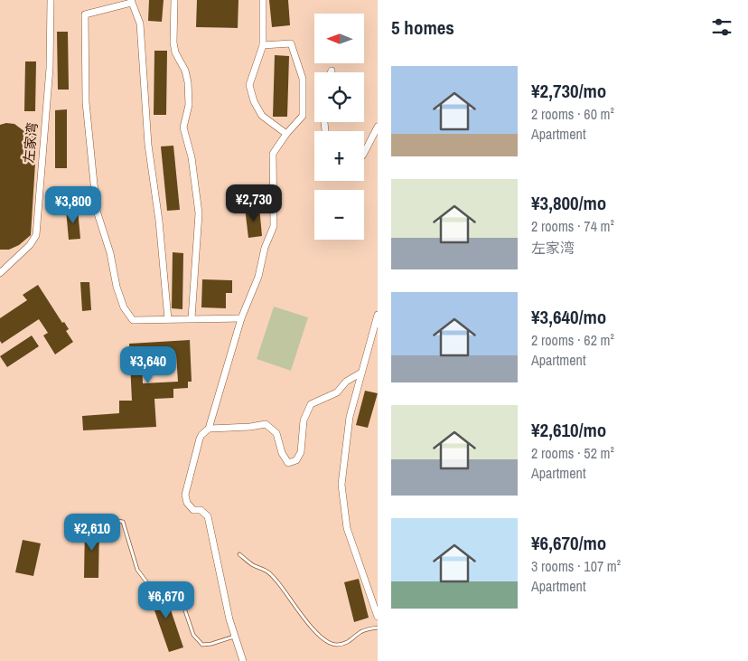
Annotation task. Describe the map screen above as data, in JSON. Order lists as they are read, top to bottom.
{
  "streets": {
    "street": ["左家湾"]
  },
  "north": "left",
  "page": {
    "heading": "5 homes",
    "map_buttons": ["+", "−"],
    "list": [
      {
        "name": "¥2,730/mo",
        "note": "2 rooms · 60 m² · Apartment"
      },
      {
        "name": "¥3,800/mo",
        "note": "2 rooms · 74 m² · 左家湾"
      },
      {
        "name": "¥3,640/mo",
        "note": "2 rooms · 62 m² · Apartment"
      },
      {
        "name": "¥2,610/mo",
        "note": "2 rooms · 52 m² · Apartment"
      },
      {
        "name": "¥6,670/mo",
        "note": "3 rooms · 107 m² · Apartment"
      }
    ],
    "price": [
      "¥2,730",
      "¥3,800",
      "¥3,640",
      "¥2,610",
      "¥6,670"
    ]
  }
}
